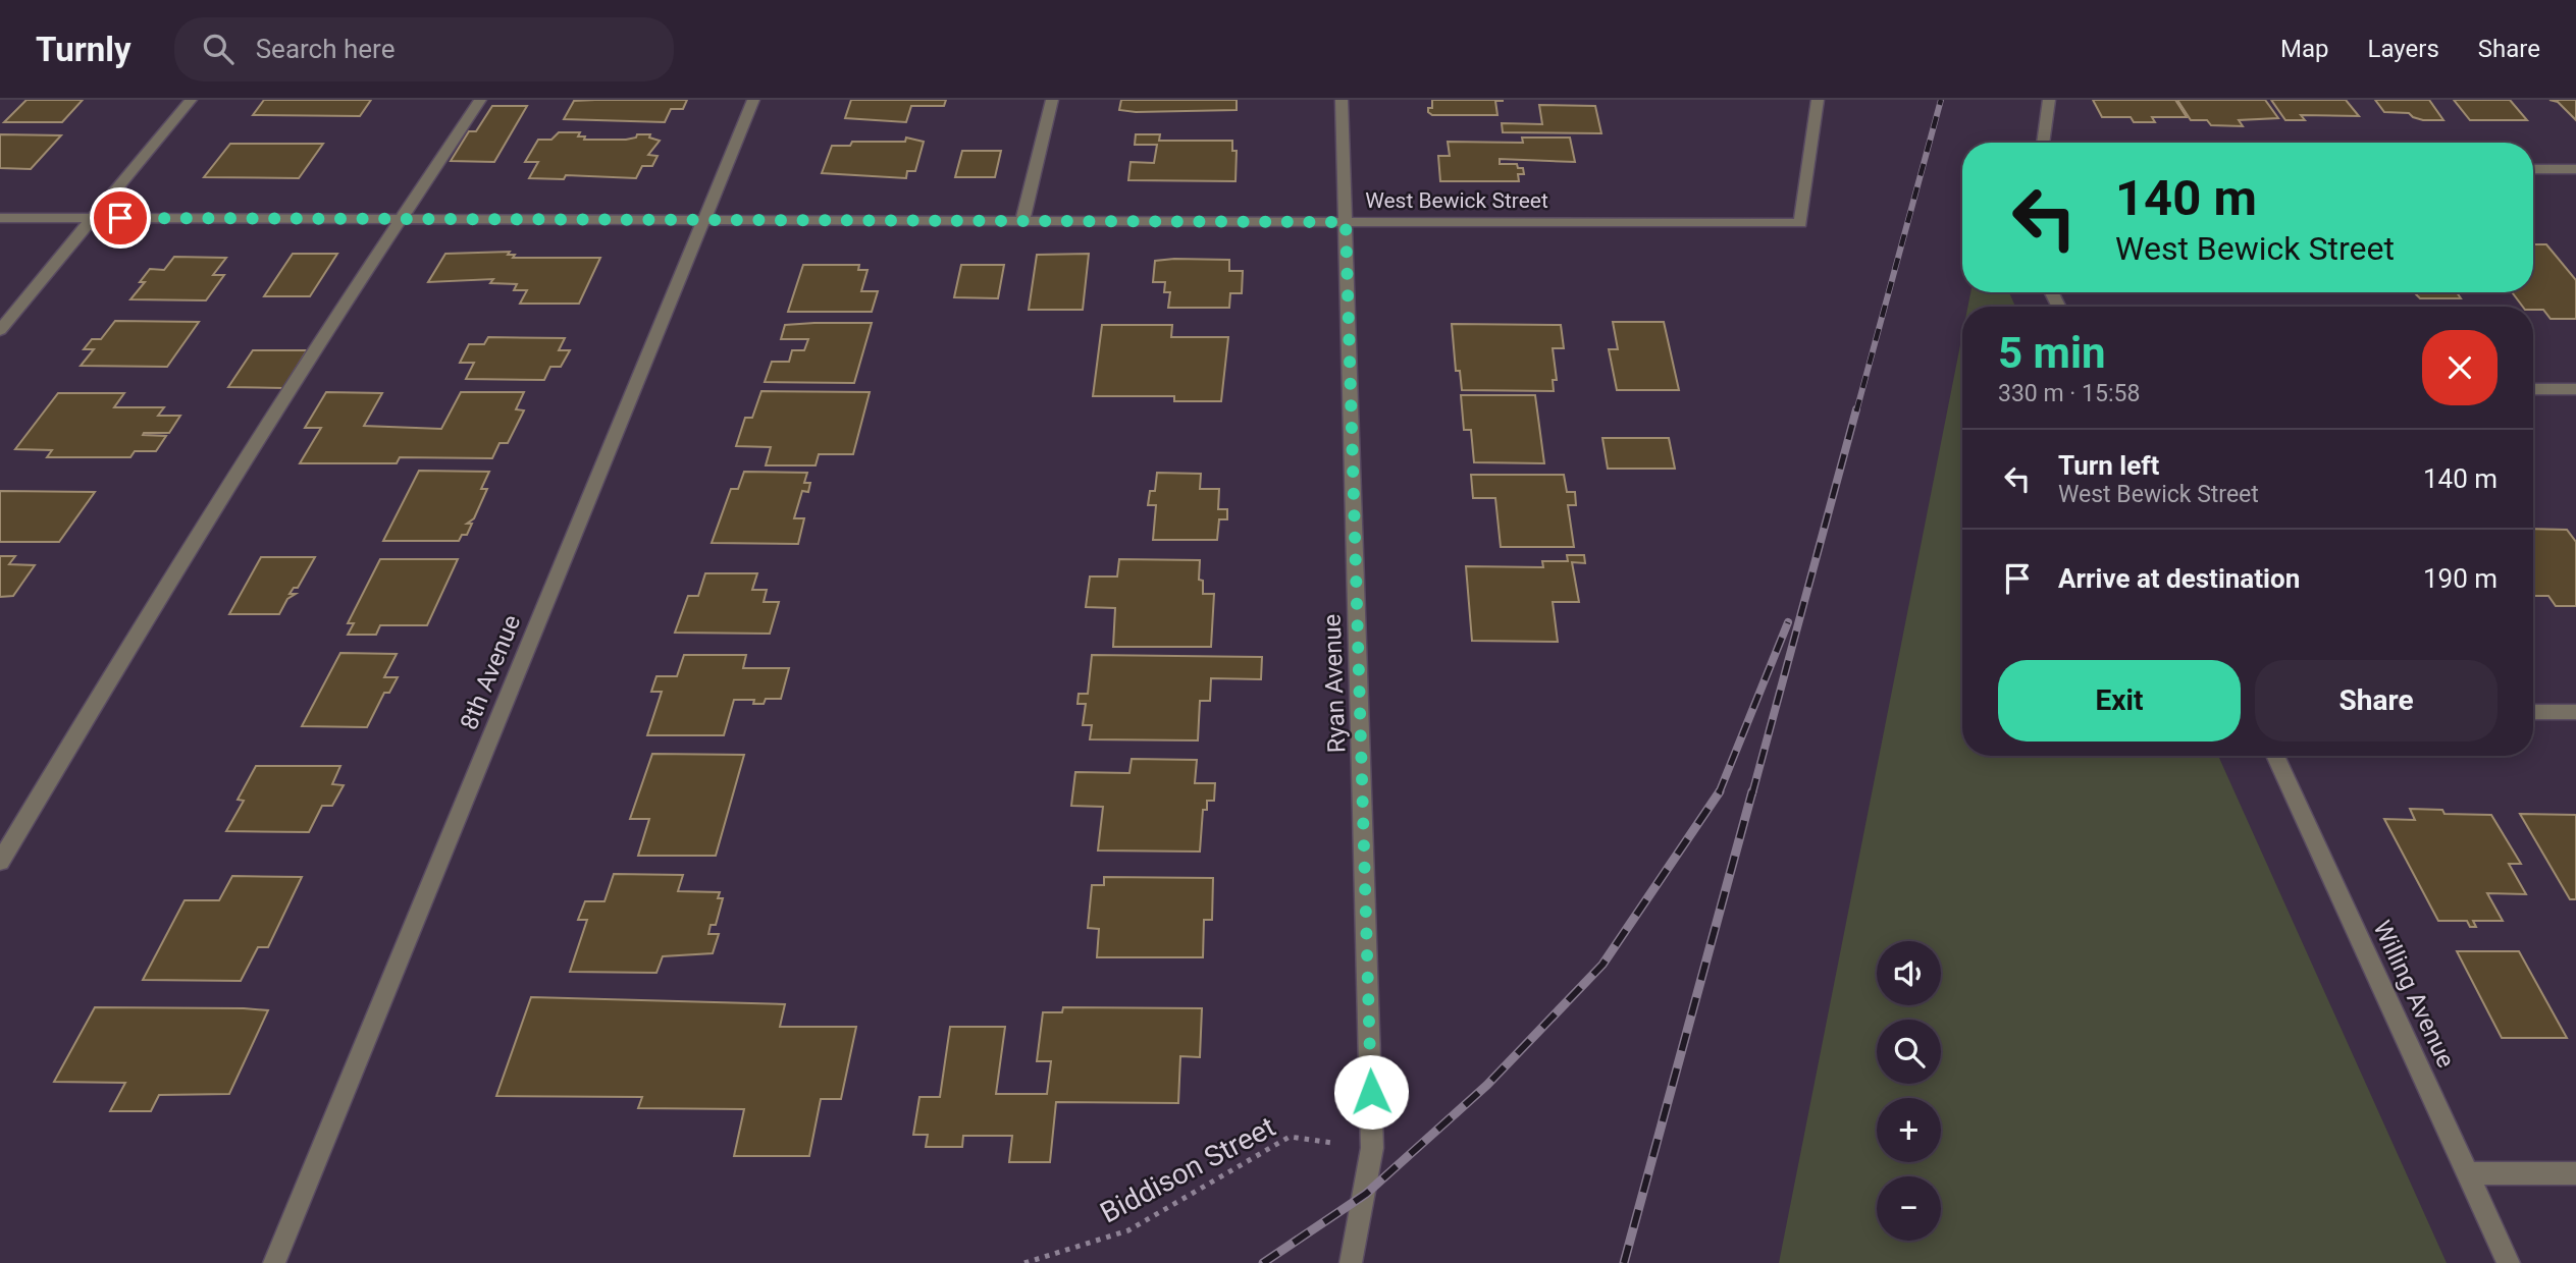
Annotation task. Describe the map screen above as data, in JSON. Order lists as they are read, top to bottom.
{
  "streets": {
    "street": [
      "West Bewick Street",
      "8th Avenue",
      "Ryan Avenue",
      "Willing Avenue"
    ],
    "path": ["Biddison Street"]
  },
  "crossings": [
    ["West Bewick Street", "8th Avenue"],
    ["West Bewick Street", "Ryan Avenue"],
    ["Ryan Avenue", "Biddison Street"]
  ],
  "page": {
    "header": "Turnly",
    "search": "Search here",
    "nav": ["Map", "Layers", "Share"],
    "turn": ["140 m", "West Bewick Street"],
    "heading": ["5 min", "330 m · 15:58"],
    "list": [
      {
        "name": "Turn left",
        "note": "West Bewick Street",
        "value": "140 m"
      },
      {
        "name": "Arrive at destination",
        "value": "190 m"
      }
    ],
    "buttons": ["Exit", "Share"],
    "map_buttons": ["+", "−"]
  }
}
